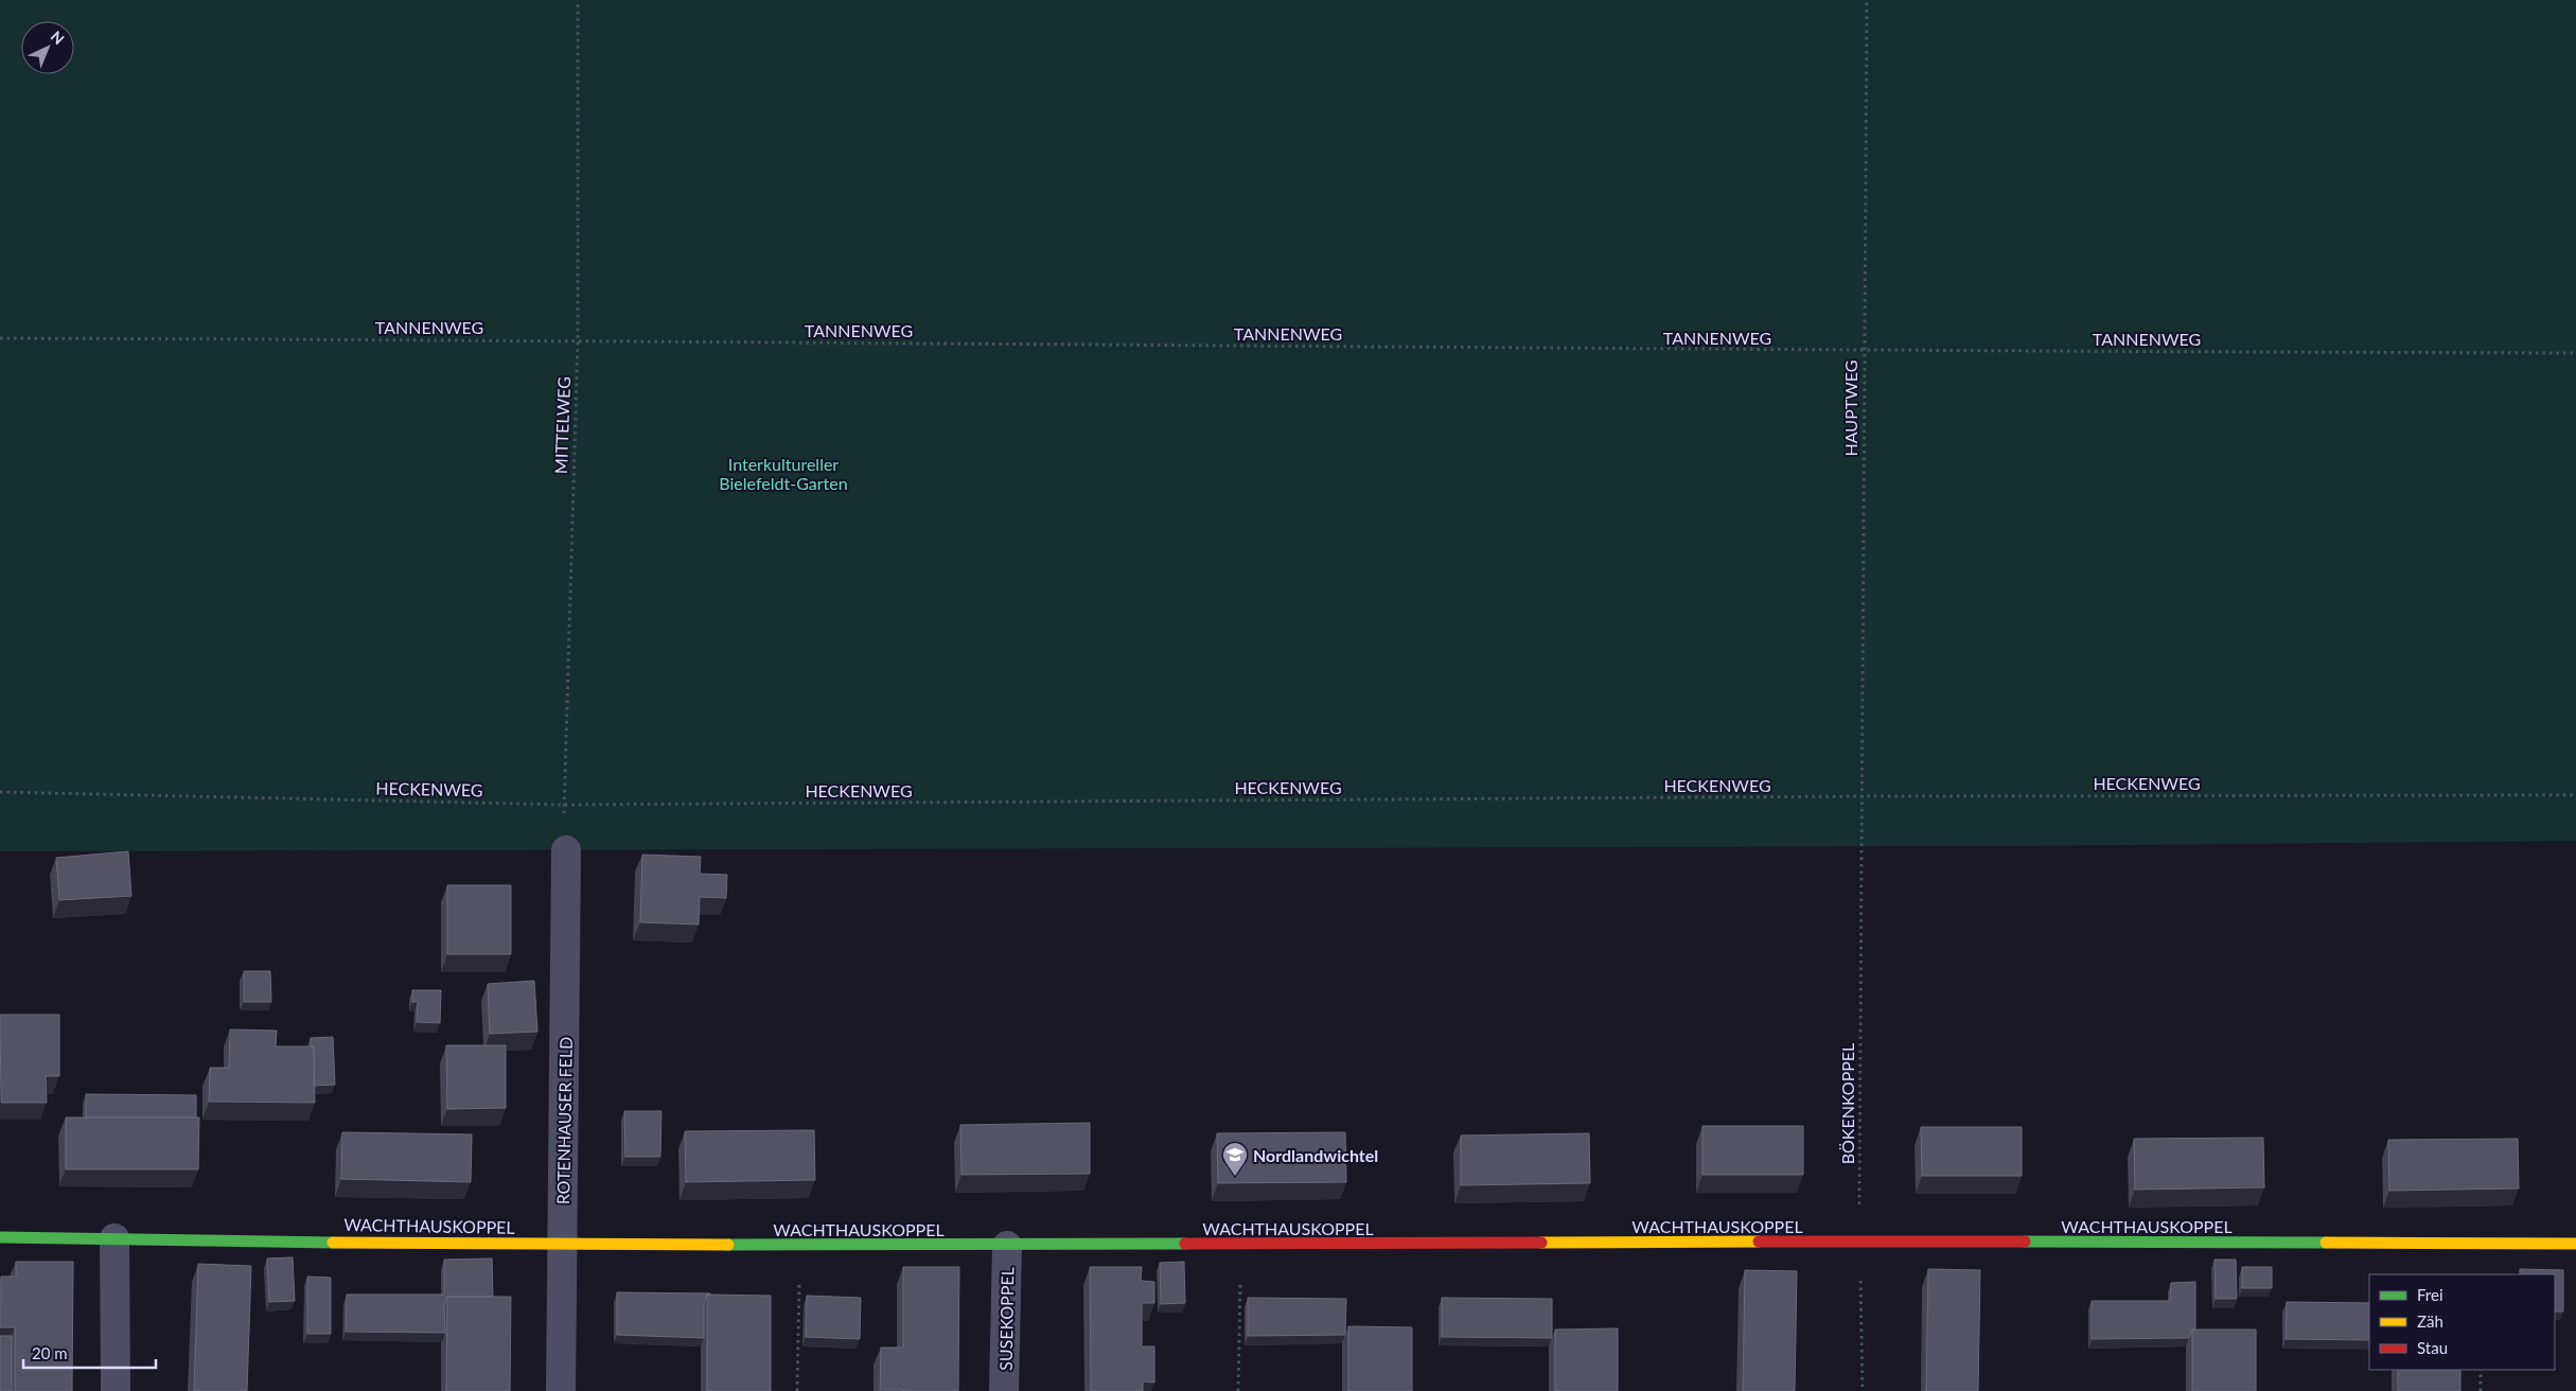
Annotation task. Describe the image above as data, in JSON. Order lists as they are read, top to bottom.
{
  "streets": {
    "street": ["ROTENHAUSER FELD", "WACHTHAUSKOPPEL", "SUSEKOPPEL"],
    "path": [
      "TANNENWEG",
      "HAUPTWEG",
      "MITTELWEG",
      "HECKENWEG",
      "BÖKENKOPPEL"
    ]
  },
  "crossings": [
    ["TANNENWEG", "HAUPTWEG"],
    ["TANNENWEG", "MITTELWEG"],
    ["HAUPTWEG", "HECKENWEG"],
    ["HAUPTWEG", "BÖKENKOPPEL"],
    ["MITTELWEG", "HECKENWEG"],
    ["MITTELWEG", "ROTENHAUSER FELD"],
    ["BÖKENKOPPEL", "WACHTHAUSKOPPEL"],
    ["ROTENHAUSER FELD", "WACHTHAUSKOPPEL"],
    ["WACHTHAUSKOPPEL", "SUSEKOPPEL"]
  ],
  "parks": ["Interkultureller Bielefeldt-Garten"],
  "places": {
    "school or university": ["Nordlandwichtel"]
  },
  "legend": ["Frei", "Zäh", "Stau"],
  "scale_bar": "20 m",
  "north": "top right"
}
